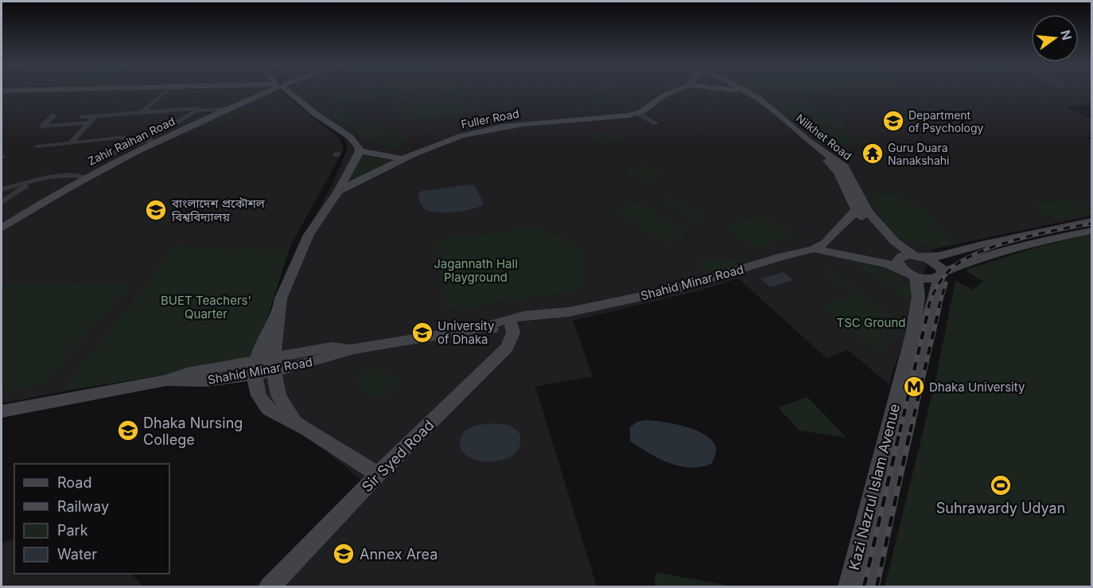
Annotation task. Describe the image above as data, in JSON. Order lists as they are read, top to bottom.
{
  "streets": {
    "main road": [
      "Fuller Road",
      "Nilkhet Road",
      "Zahir Raihan Road",
      "Shahid Minar Road",
      "Sir Syed Road",
      "Kazi Nazrul Islam Avenue"
    ]
  },
  "crossings": [
    ["Nilkhet Road", "Shahid Minar Road"],
    ["Shahid Minar Road", "Sir Syed Road"],
    ["Shahid Minar Road", "Kazi Nazrul Islam Avenue"]
  ],
  "parks": ["Jagannath Hall Playground", "BUET Teachers' Quarter", "TSC Ground"],
  "places": {
    "school or university": [
      "Department of Psychology",
      "বাংলাদেশ প্রকৌশল বিশ্ববিদ্যালয়",
      "University of Dhaka",
      "Dhaka Nursing College",
      "Annex Area"
    ],
    "temple": ["Guru Duara Nanakshahi"],
    "metro station": ["Dhaka University"],
    "sports": ["Suhrawardy Udyan"]
  },
  "legend": [
    "Road",
    "Railway",
    "Park",
    "Water"
  ],
  "north": "right"
}
